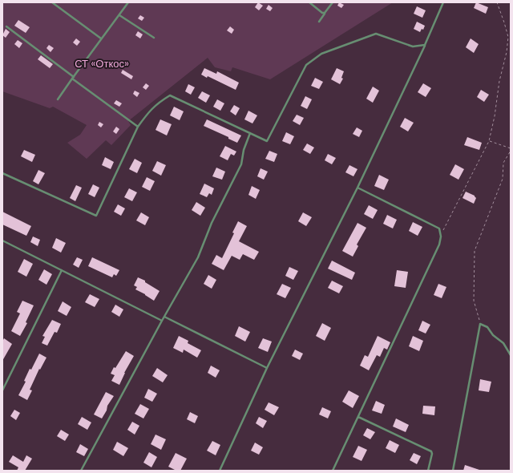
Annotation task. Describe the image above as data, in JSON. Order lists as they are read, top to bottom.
{
  "parks": ["СТ «Откос»"]
}
